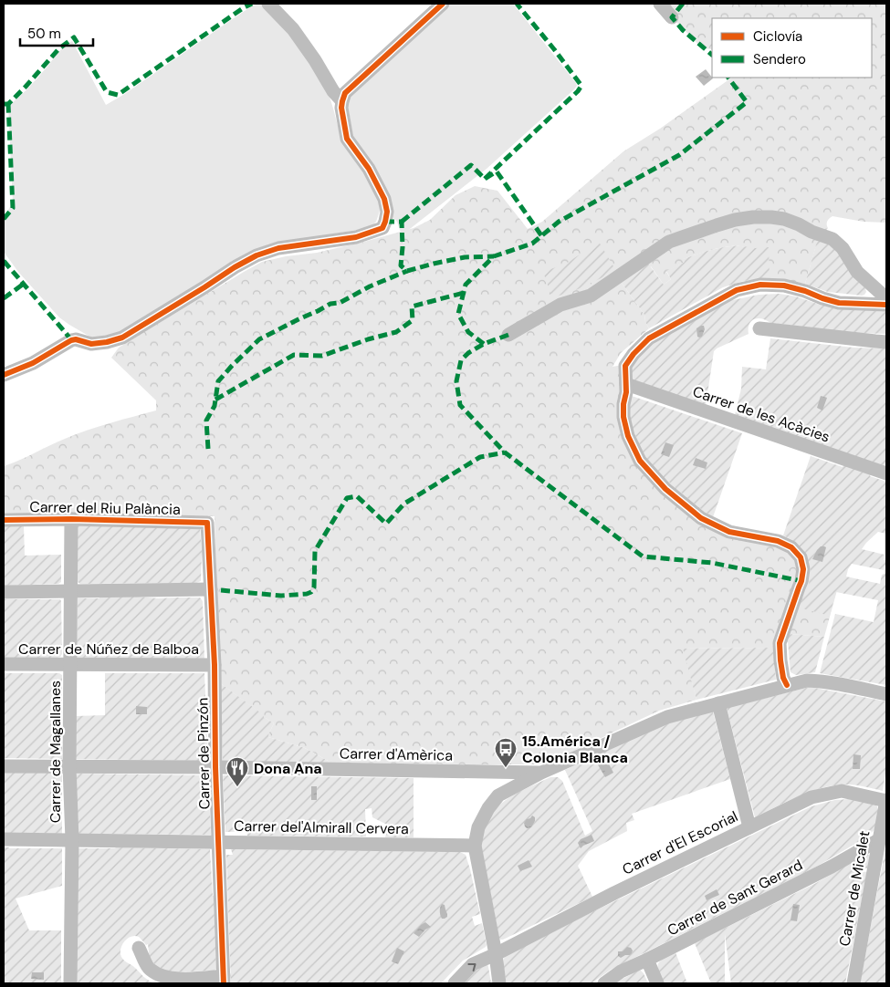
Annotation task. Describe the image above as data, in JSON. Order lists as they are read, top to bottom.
{
  "streets": {
    "street": [
      "Carrer de les Acàcies",
      "Carrer del Riu Palància",
      "Carrer de Núñez de Balboa",
      "Carrer de Magallanes",
      "Carrer de Pinzón",
      "Carrer d'Amèrica",
      "Carrer del'Almirall Cervera",
      "Carrer d'El Escorial",
      "Carrer de Micalet",
      "Carrer de Sant Gerard"
    ]
  },
  "crossings": [
    ["Carrer del Riu Palància", "Carrer de Magallanes"],
    ["Carrer del Riu Palància", "Carrer de Pinzón"],
    ["Carrer de Núñez de Balboa", "Carrer de Magallanes"],
    ["Carrer de Núñez de Balboa", "Carrer de Pinzón"],
    ["Carrer de Magallanes", "Carrer d'Amèrica"],
    ["Carrer de Magallanes", "Carrer del'Almirall Cervera"],
    ["Carrer de Pinzón", "Carrer d'Amèrica"],
    ["Carrer de Pinzón", "Carrer del'Almirall Cervera"],
    ["Carrer d'El Escorial", "Carrer de Micalet"],
    ["Carrer de Micalet", "Carrer de Sant Gerard"]
  ],
  "places": {
    "bus stop": ["15.América / Colonia Blanca"],
    "restaurant": ["Dona Ana"]
  },
  "legend": ["Ciclovía", "Sendero"],
  "scale_bar": "50 m"
}
